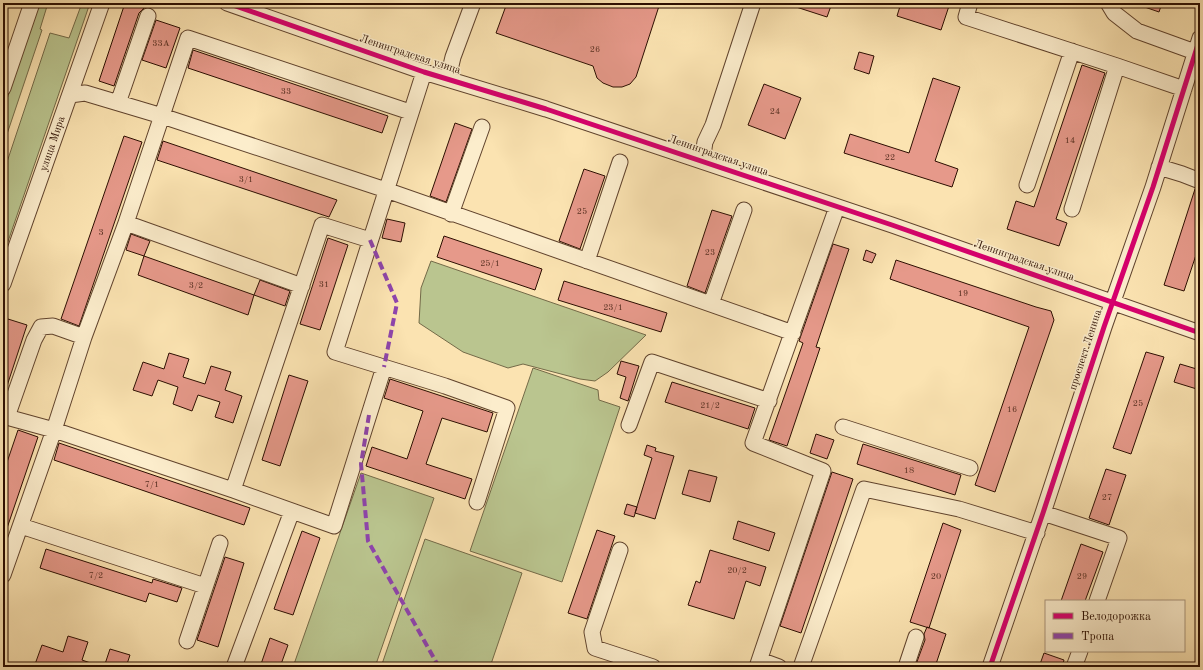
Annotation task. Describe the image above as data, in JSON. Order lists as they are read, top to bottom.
{
  "streets": {
    "street": ["Ленинградская улица", "улица Мира", "проспект Ленина"]
  },
  "crossings": [
    ["Ленинградская улица", "проспект Ленина"]
  ],
  "house_numbers": [
    "33А",
    "26",
    "33",
    "24",
    "14",
    "22",
    "3/1",
    "25",
    "3",
    "23",
    "25/1",
    "31",
    "3/2",
    "19",
    "23/1",
    "25",
    "21/2",
    "16",
    "18",
    "7/1",
    "27",
    "20/2",
    "7/2",
    "20",
    "29"
  ],
  "legend": ["Велодорожка", "Тропа"]
}
